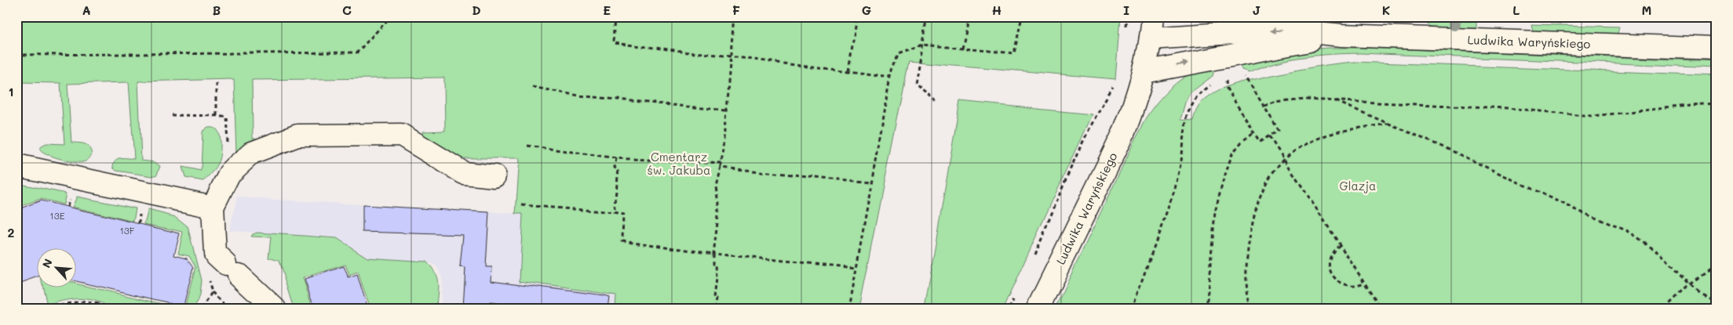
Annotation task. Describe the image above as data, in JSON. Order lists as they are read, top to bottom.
{
  "streets": {
    "street": ["Ludwika Waryńskiego"]
  },
  "parks": ["Cmentarz św. Jakuba", "Glazja"],
  "house_numbers": ["13E", "13F"],
  "north": "top left",
  "grid": {
    "columns": [
      "A",
      "B",
      "C",
      "D",
      "E",
      "F",
      "G",
      "H",
      "I",
      "J",
      "K",
      "L",
      "M"
    ],
    "rows": ["1", "2"]
  }
}
